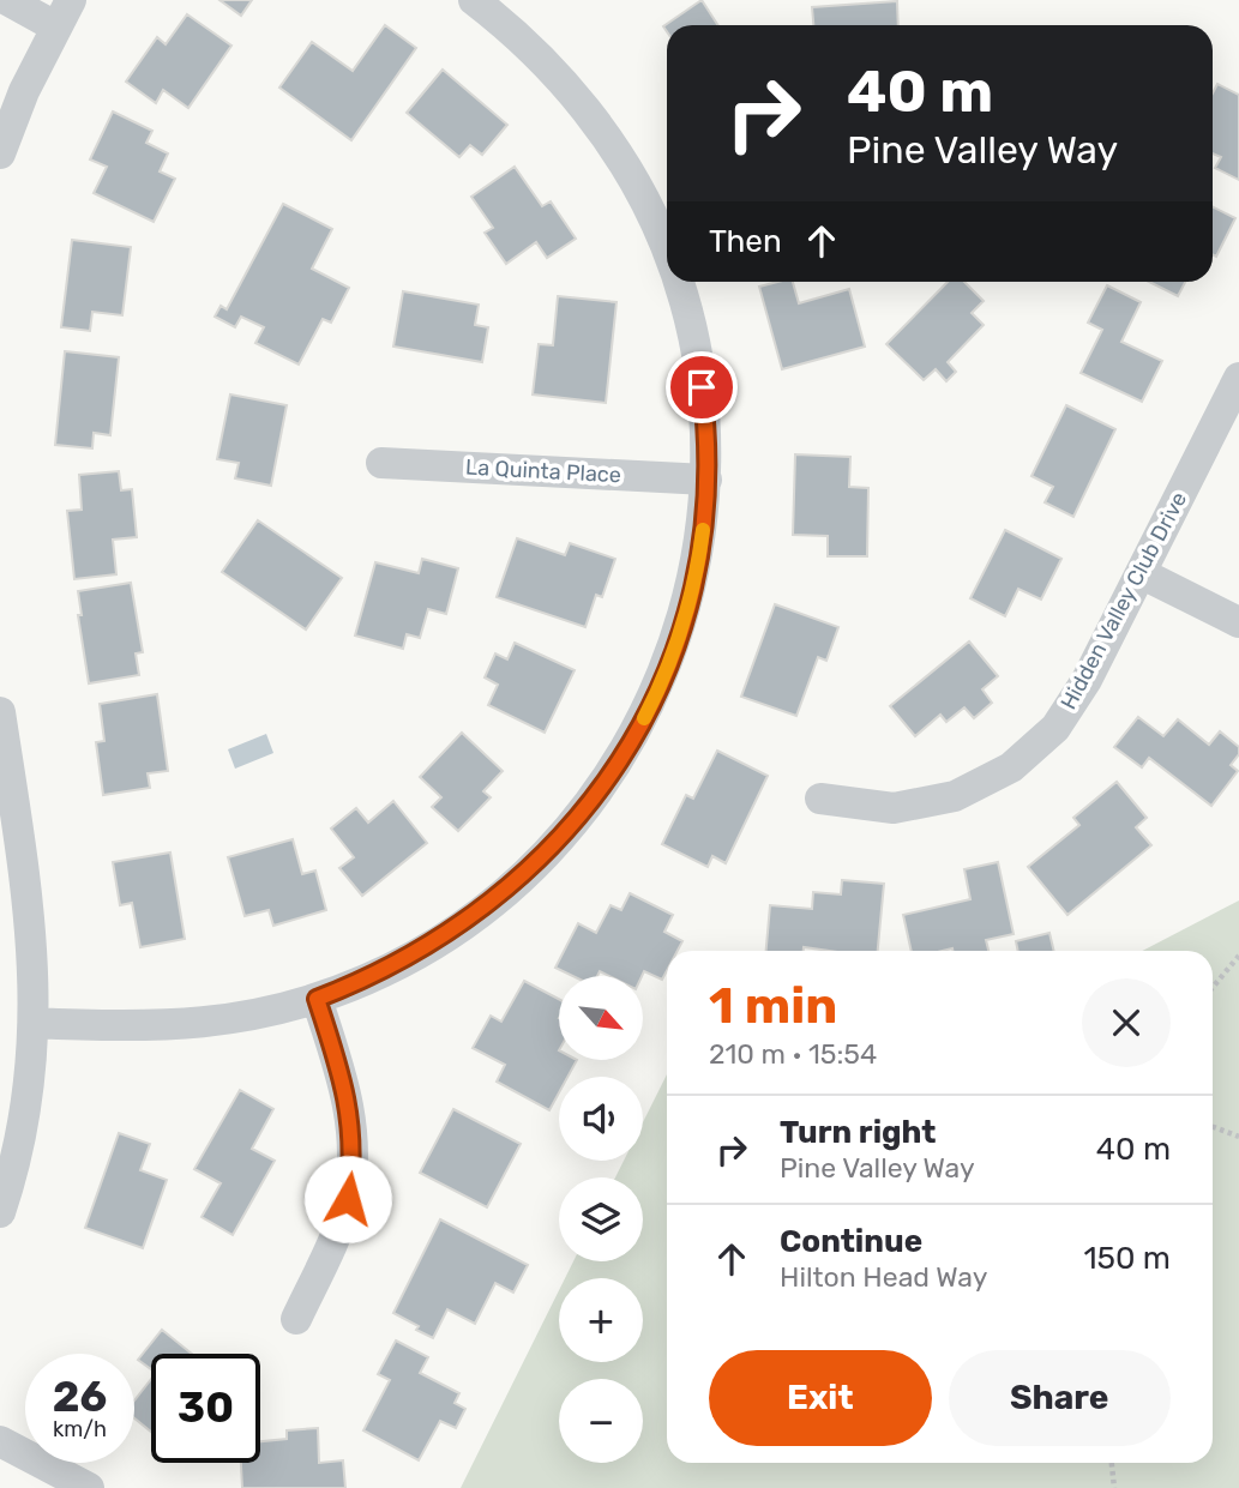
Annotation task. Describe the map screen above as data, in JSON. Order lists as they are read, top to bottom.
{
  "streets": {
    "street": ["La Quinta Place", "Hidden Valley Club Drive"]
  },
  "north": "bottom right",
  "page": {
    "turn": ["40 m", "Pine Valley Way"],
    "then": "Then",
    "heading": ["1 min", "210 m · 15:54"],
    "map_buttons": ["+", "−"],
    "list": [
      {
        "name": "Turn right",
        "note": "Pine Valley Way",
        "value": "40 m"
      },
      {
        "name": "Continue",
        "note": "Hilton Head Way",
        "value": "150 m"
      }
    ],
    "buttons": ["Exit", "Share"],
    "speed": "26 km/h",
    "limit": "30"
  }
}
